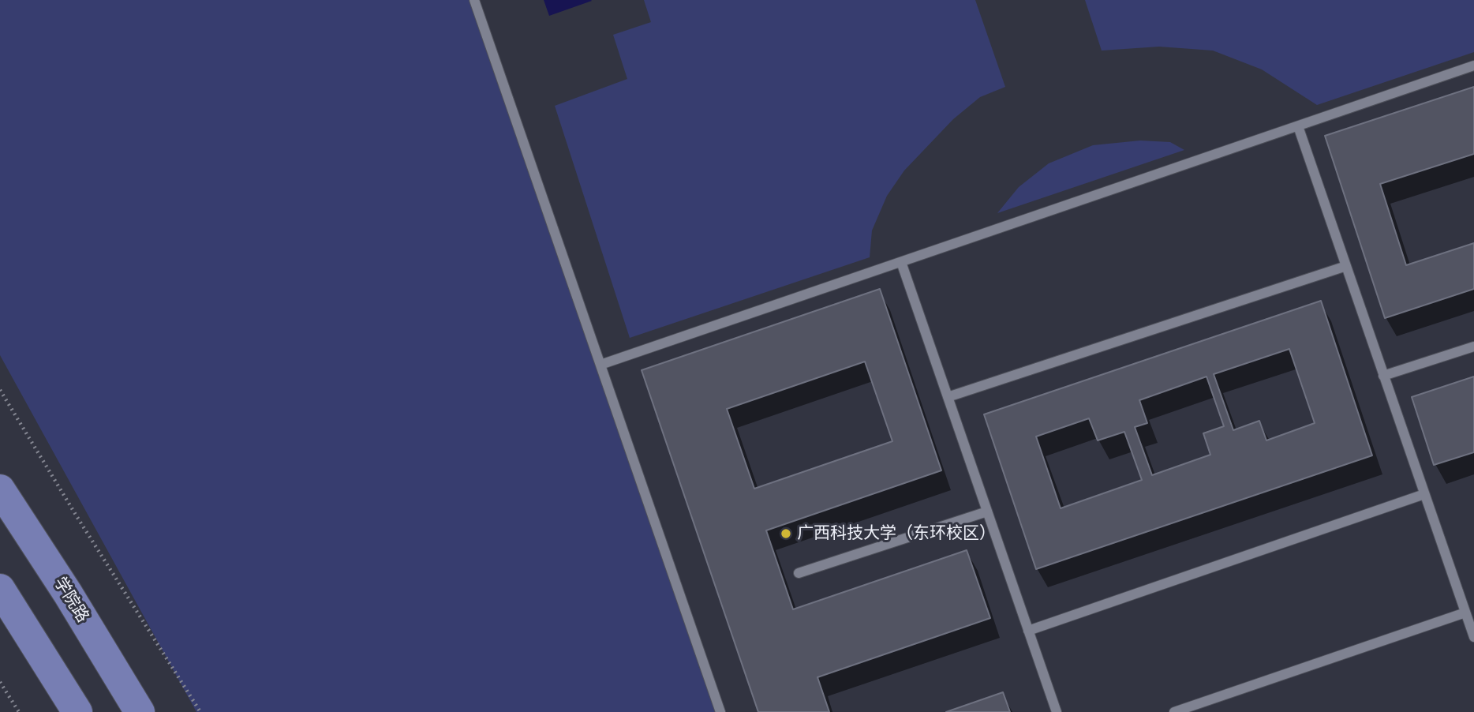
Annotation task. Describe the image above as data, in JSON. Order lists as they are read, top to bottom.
{
  "streets": {
    "main road": ["学院路"]
  },
  "places": ["广西科技大学（东环校区）"]
}
